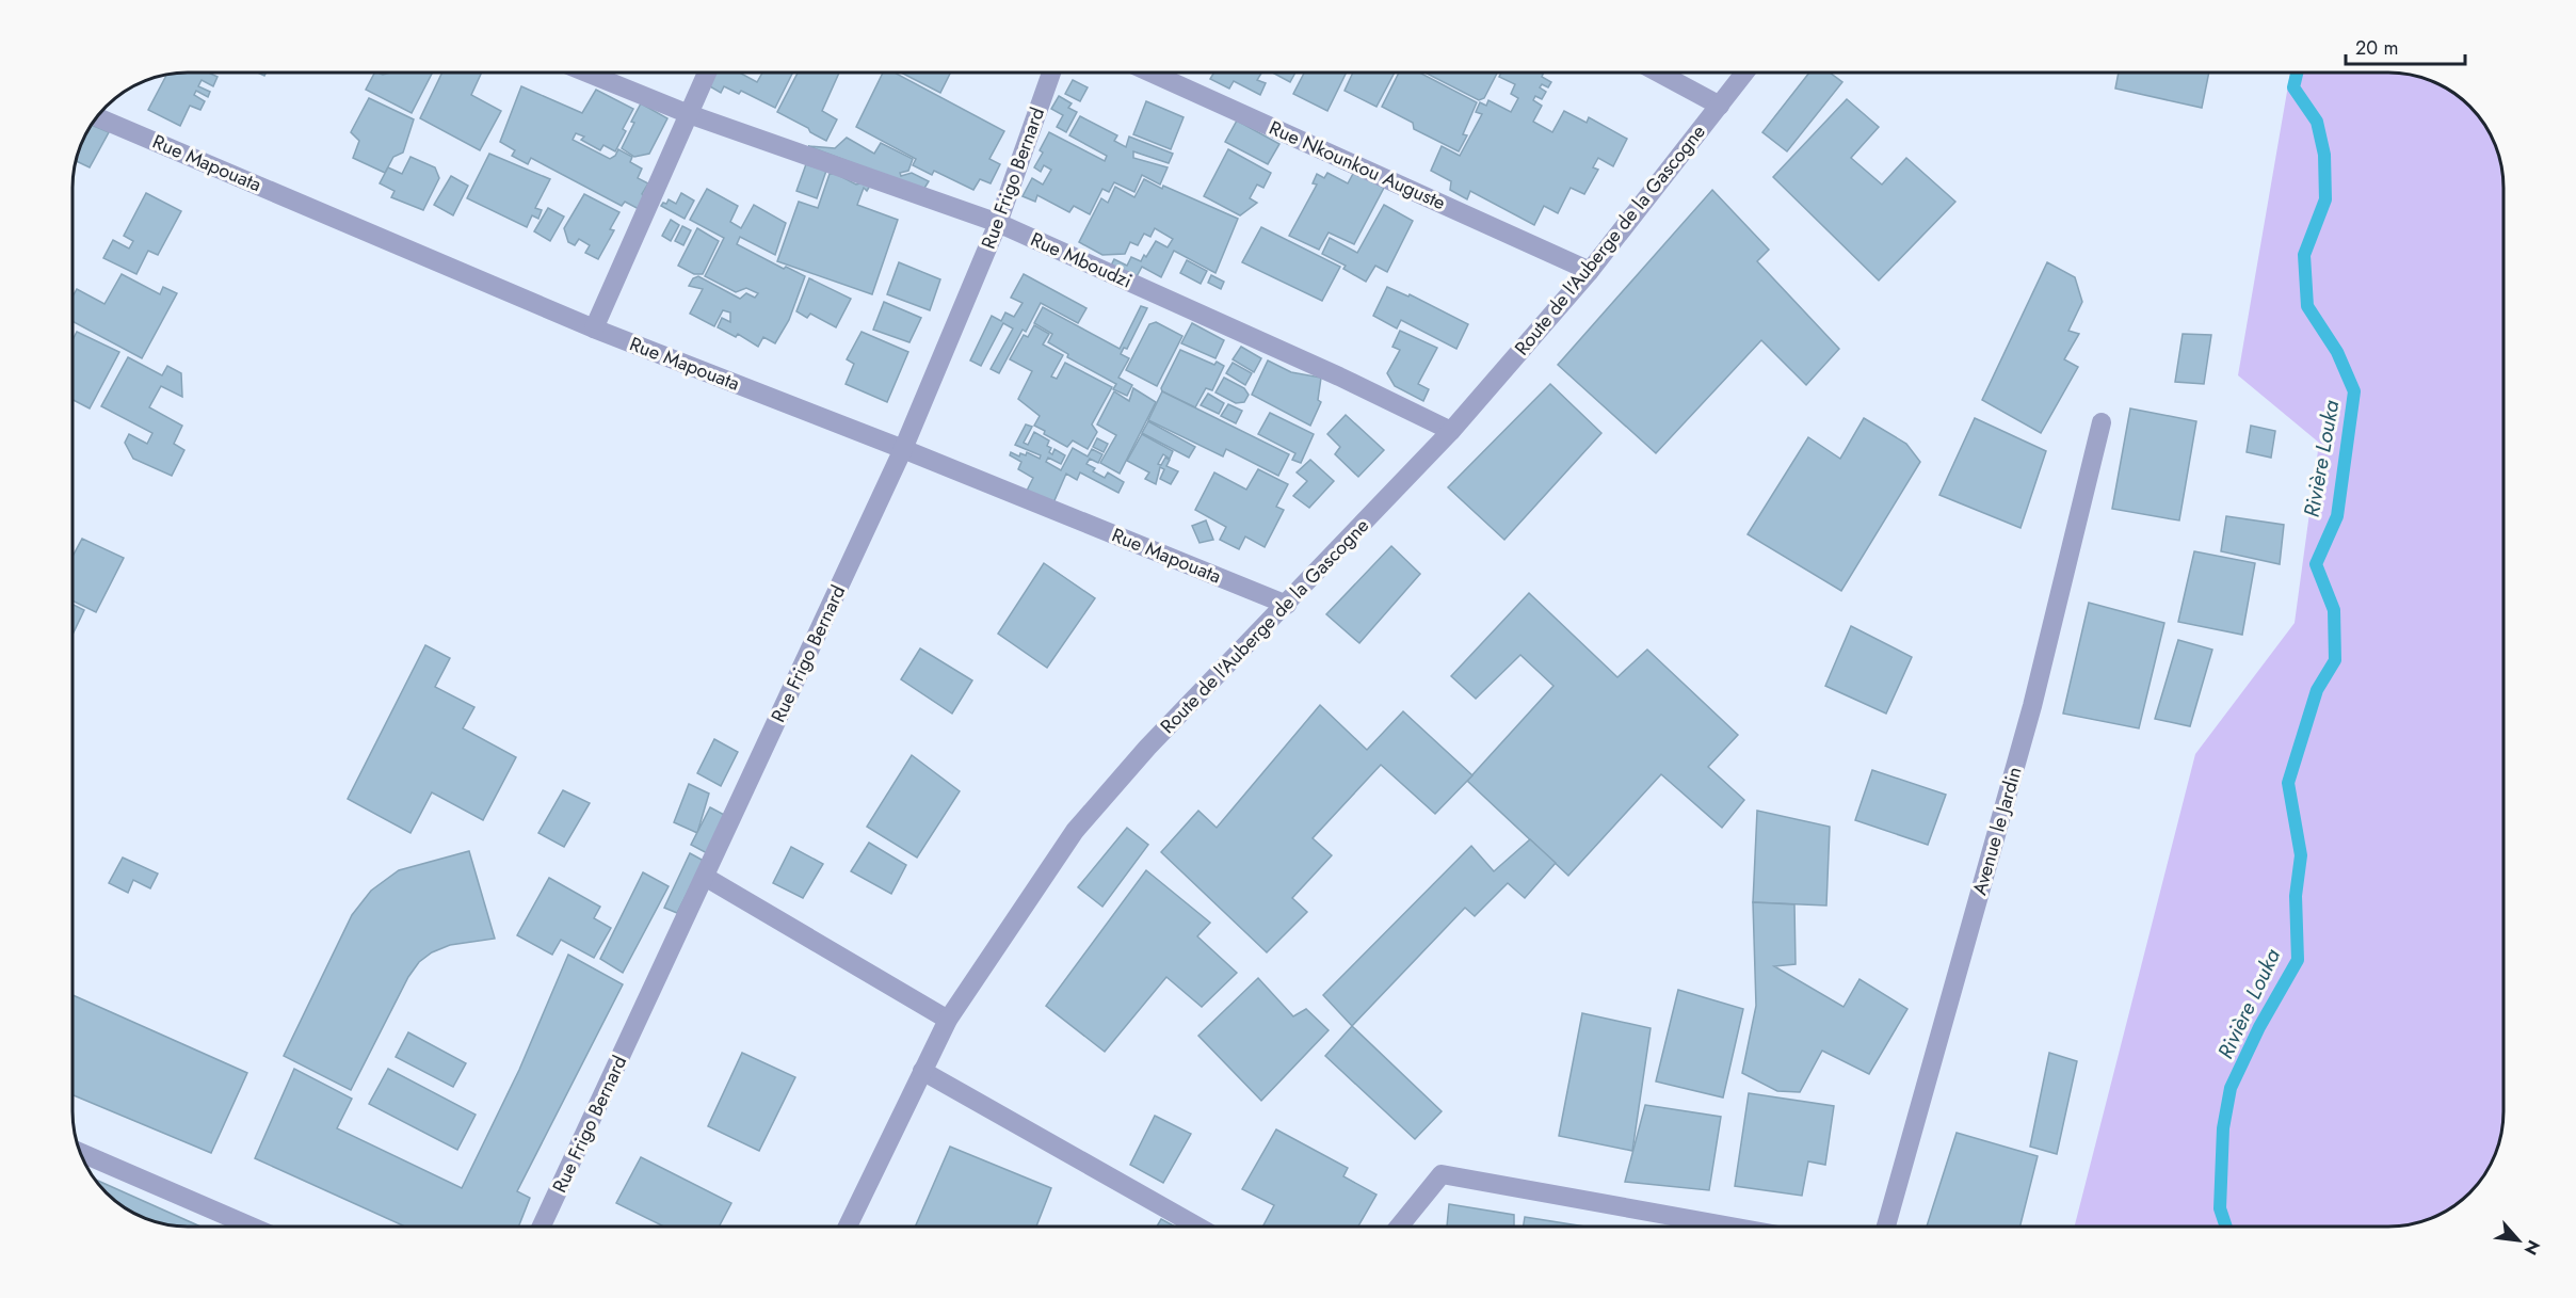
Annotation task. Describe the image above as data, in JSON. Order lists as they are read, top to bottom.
{
  "streets": {
    "street": [
      "Rue Mapouata",
      "Rue Nkounkou Auguste",
      "Rue Frigo Bernard",
      "Route de l'Auberge de la Gascogne",
      "Rue Mboudzi",
      "Avenue le Jardin"
    ]
  },
  "crossings": [
    ["Rue Mapouata", "Rue Frigo Bernard"],
    ["Rue Mapouata", "Route de l'Auberge de la Gascogne"],
    ["Rue Nkounkou Auguste", "Route de l'Auberge de la Gascogne"],
    ["Rue Frigo Bernard", "Rue Mboudzi"],
    ["Route de l'Auberge de la Gascogne", "Rue Mboudzi"]
  ],
  "water": ["Rivière Louka"],
  "scale_bar": "20 m",
  "north": "bottom right"
}
